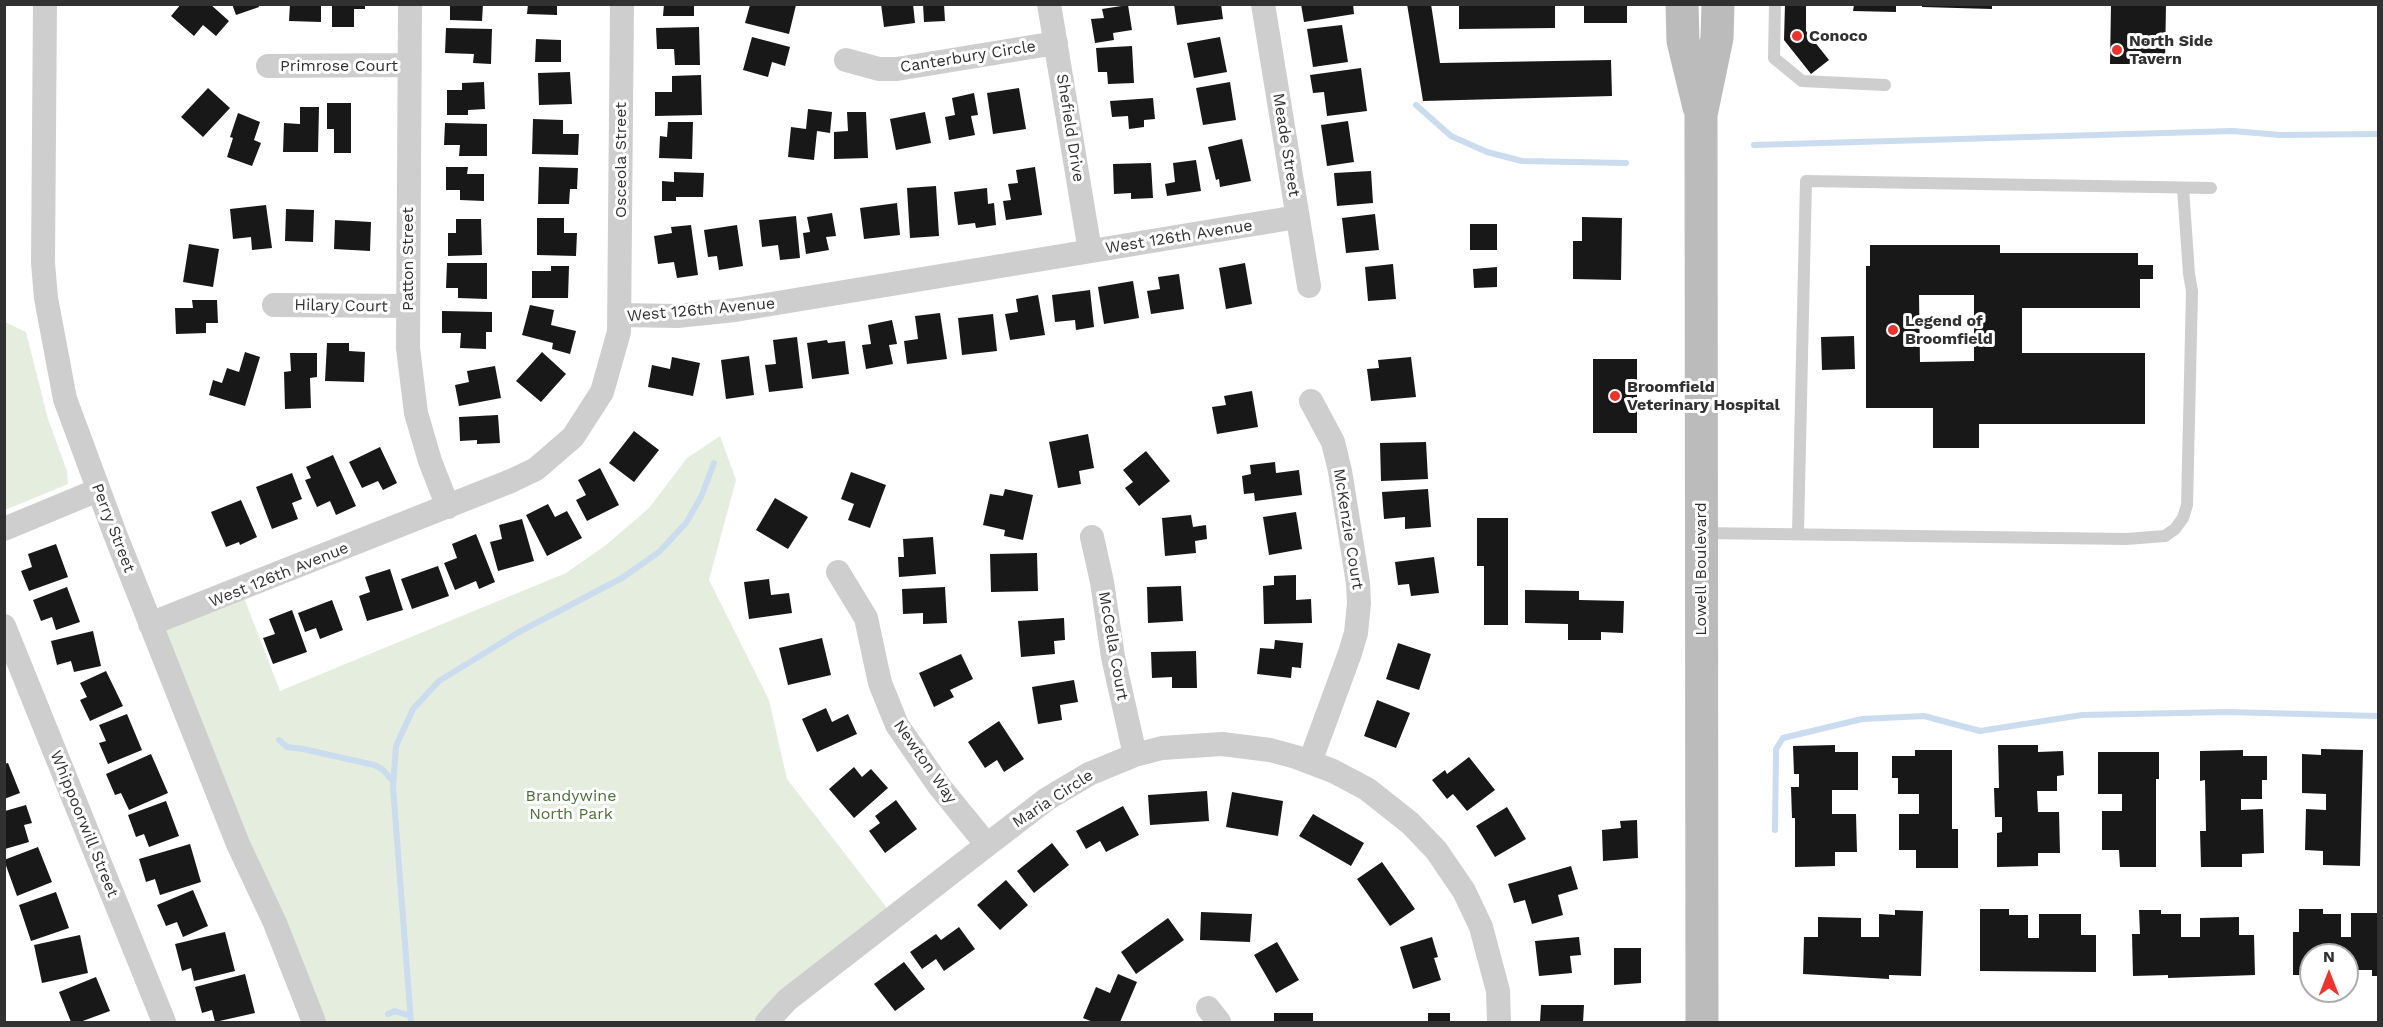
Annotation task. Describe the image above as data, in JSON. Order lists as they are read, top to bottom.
{
  "streets": {
    "main road": ["Lowell Boulevard"],
    "street": [
      "Canterbury Circle",
      "Primrose Court",
      "Shefield Drive",
      "Meade Street",
      "Osceola Street",
      "West 126th Avenue",
      "Patton Street",
      "Hilary Court",
      "Perry Street",
      "McKenzie Court",
      "McCella Court",
      "Newton Way",
      "Maria Circle",
      "Whippoorwill Street"
    ]
  },
  "crossings": [
    ["Canterbury Circle", "Shefield Drive"],
    ["Primrose Court", "Patton Street"],
    ["Shefield Drive", "West 126th Avenue"],
    ["Meade Street", "West 126th Avenue"],
    ["Osceola Street", "West 126th Avenue"],
    ["West 126th Avenue", "Patton Street"],
    ["West 126th Avenue", "Perry Street"],
    ["Patton Street", "Hilary Court"],
    ["McKenzie Court", "Maria Circle"],
    ["McCella Court", "Maria Circle"],
    ["Newton Way", "Maria Circle"]
  ],
  "parks": ["Brandywine North Park"],
  "places": [
    "Conoco",
    "North Side Tavern",
    "Legend of Broomfield",
    "Broomfield Veterinary Hospital"
  ],
  "north": "top"
}
